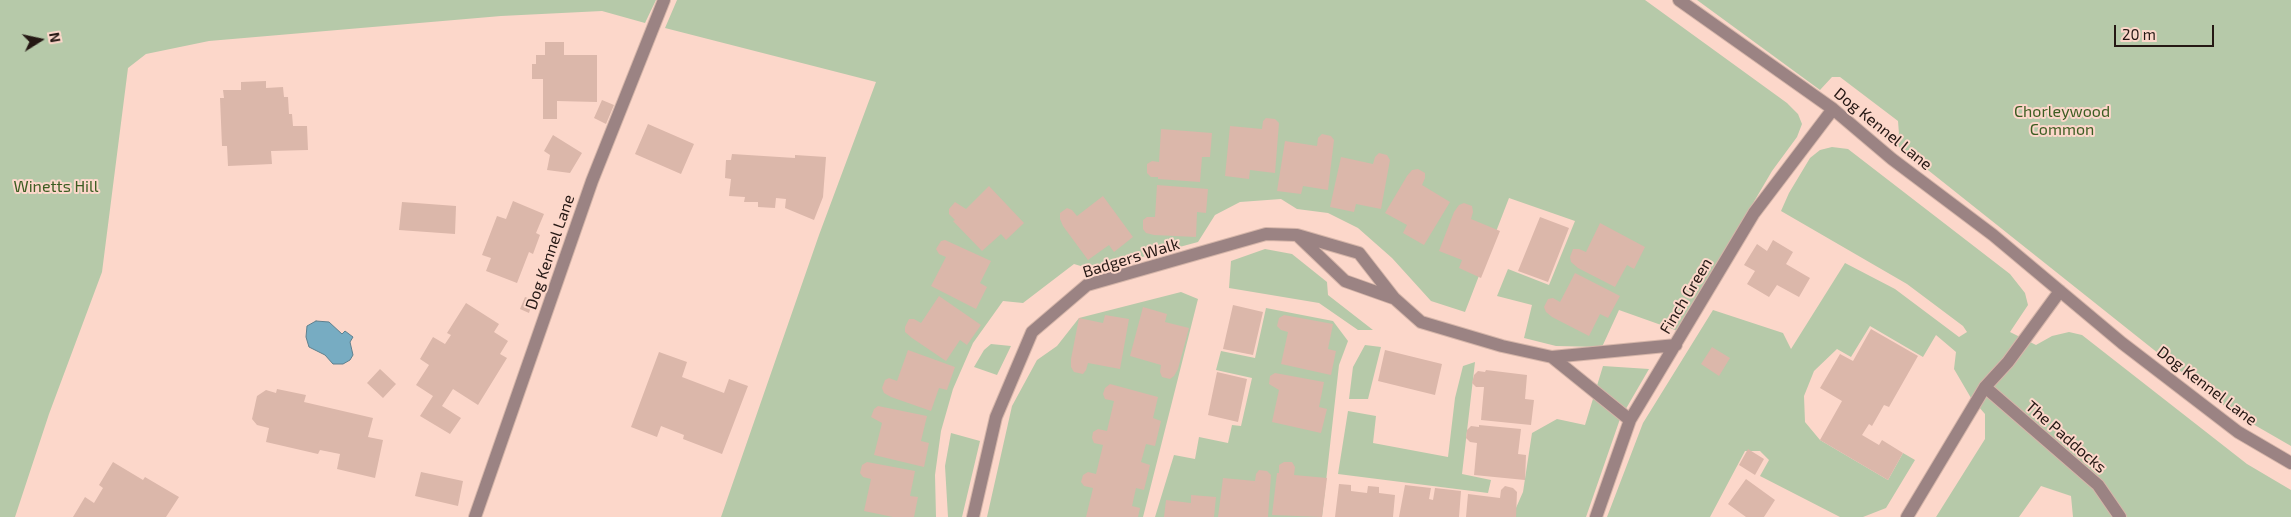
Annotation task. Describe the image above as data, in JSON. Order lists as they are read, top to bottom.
{
  "streets": {
    "street": [
      "Dog Kennel Lane",
      "Badgers Walk",
      "Finch Green",
      "The Paddocks"
    ]
  },
  "crossings": [
    ["Dog Kennel Lane", "Finch Green"],
    ["Badgers Walk", "Finch Green"]
  ],
  "parks": ["Chorleywood Common", "Winetts Hill"],
  "scale_bar": "20 m",
  "north": "right"
}
